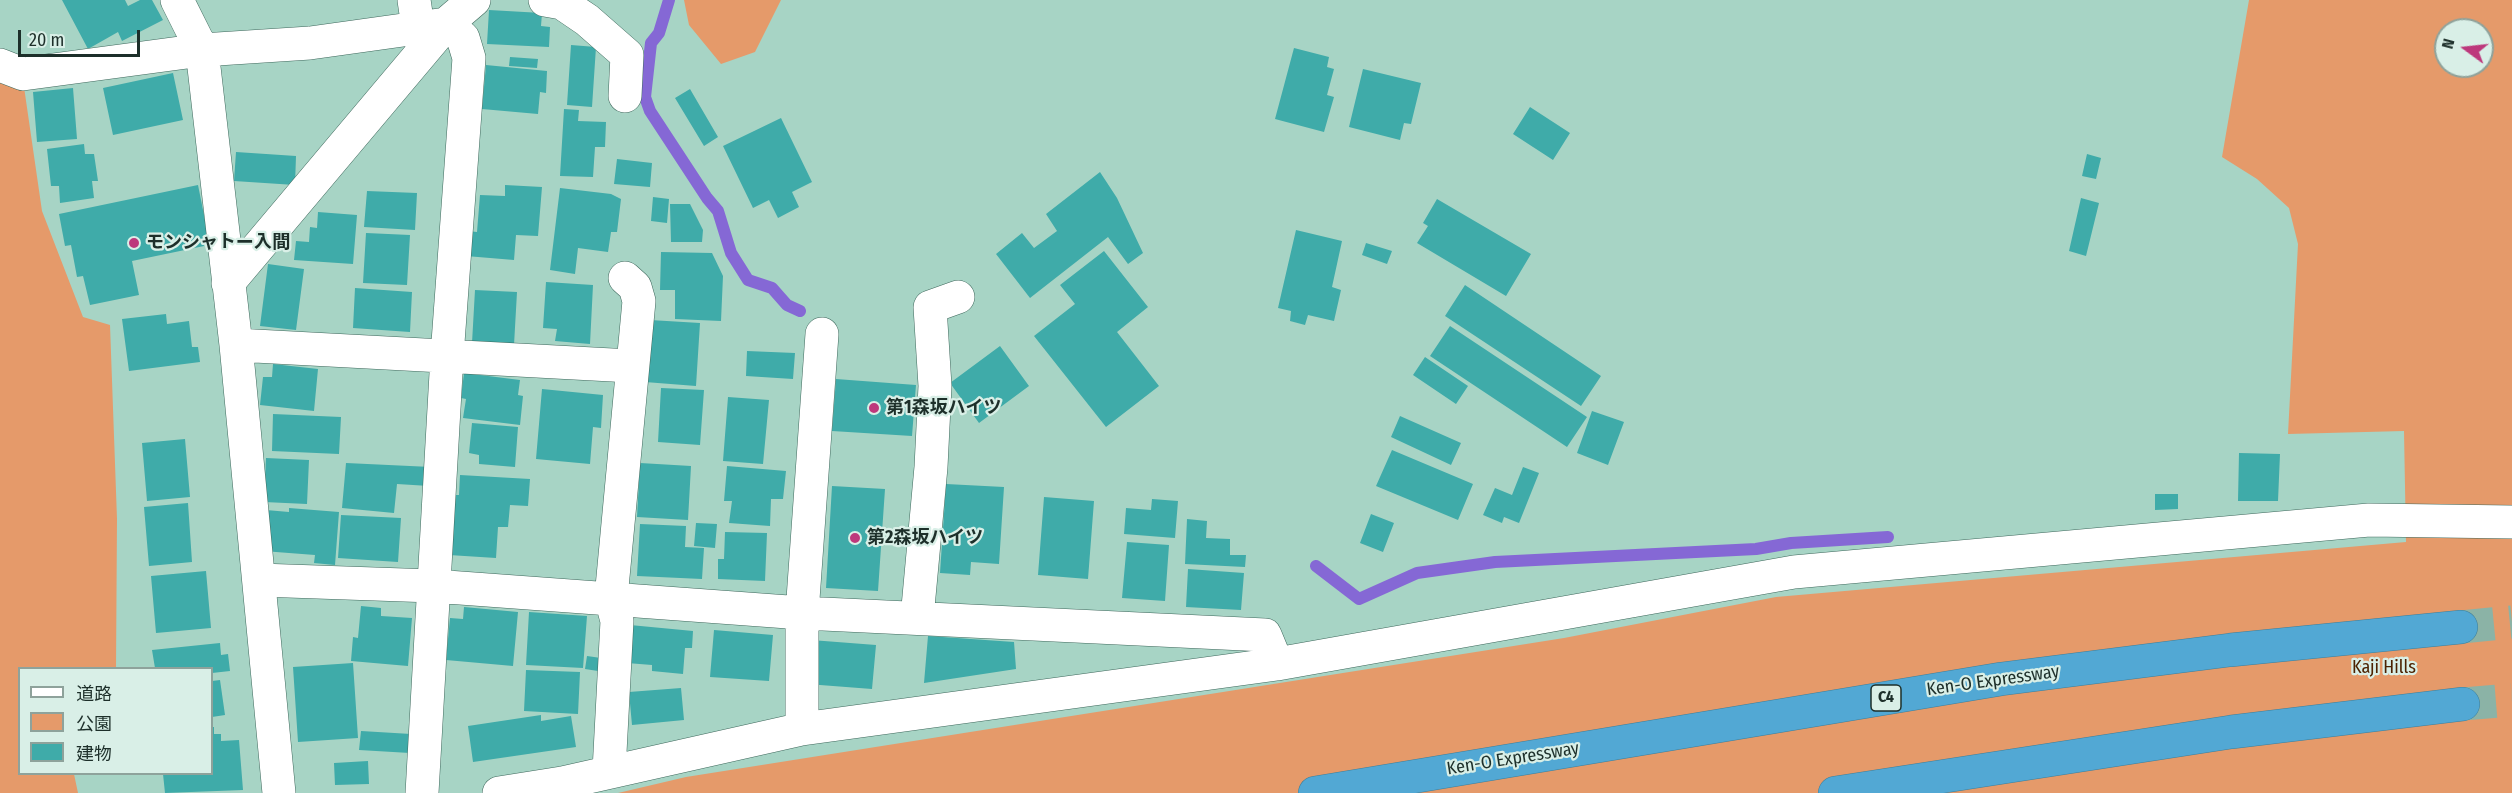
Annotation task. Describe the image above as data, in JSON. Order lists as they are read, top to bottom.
{
  "streets": {
    "highway": ["Ken-O Expressway", "C4"]
  },
  "parks": ["Kaji Hills"],
  "places": ["モンシャトー入間", "第1森坂ハイツ", "第2森坂ハイツ"],
  "legend": ["道路", "公園", "建物"],
  "scale_bar": "20 m",
  "north": "left"
}
